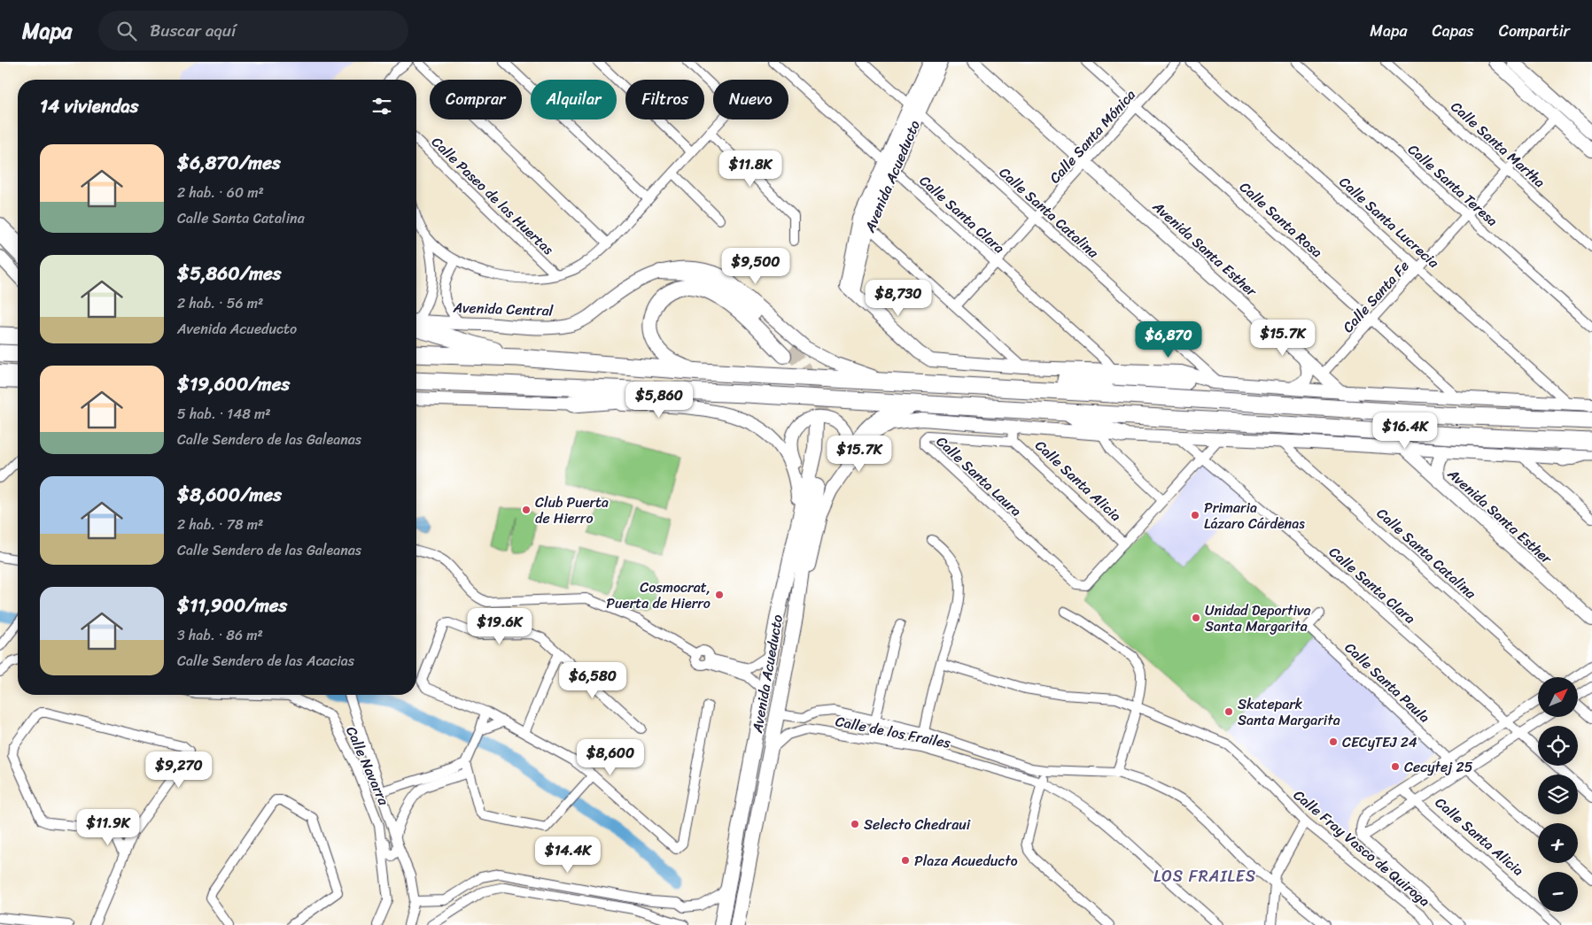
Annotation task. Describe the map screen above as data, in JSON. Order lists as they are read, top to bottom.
{
  "streets": {
    "main road": ["Avenida Acueducto", "Avenida Santa Esther", "Avenida Central"],
    "street": [
      "Calle Santa Mónica",
      "Calle Santa Martha",
      "Calle Santa Teresa",
      "Calle Paseo de las Huertas",
      "Calle Santa Catalina",
      "Calle Santa Clara",
      "Calle Santa Rosa",
      "Calle Santa Lucrecia",
      "Calle Santa Fe",
      "Calle Santa Laura",
      "Calle Santa Alicia",
      "Calle Santa Paula",
      "Calle de los Frailes",
      "Calle Navarra",
      "Calle Fray Vasco de Quiroga"
    ]
  },
  "crossings": [
    ["Calle Santa Mónica", "Calle Santa Catalina"],
    ["Calle Santa Mónica", "Calle Santa Clara"],
    ["Calle Santa Mónica", "Calle Santa Rosa"],
    ["Calle Santa Mónica", "Avenida Santa Esther"],
    ["Calle Santa Martha", "Calle Santa Fe"],
    ["Avenida Acueducto", "Calle Santa Catalina"],
    ["Avenida Acueducto", "Calle Santa Clara"],
    ["Avenida Acueducto", "Calle de los Frailes"],
    ["Calle Santa Teresa", "Calle Santa Fe"],
    ["Calle Santa Rosa", "Calle Santa Fe"],
    ["Calle Santa Lucrecia", "Calle Santa Fe"],
    ["Avenida Santa Esther", "Calle Santa Fe"],
    ["Calle Santa Laura", "Calle Santa Alicia"]
  ],
  "districts": ["LOS FRAILES"],
  "places": [
    "Club Puerta de Hierro",
    "Primaria Lázaro Cárdenas",
    "Cosmocrat, Puerta de Hierro",
    "Unidad Deportiva Santa Margarita",
    "Skatepark Santa Margarita",
    "CECyTEJ 24",
    "Cecytej 25",
    "Selecto Chedraui",
    "Plaza Acueducto"
  ],
  "north": "top right",
  "page": {
    "header": "Mapa",
    "search": "Buscar aquí",
    "nav": ["Mapa", "Capas", "Compartir"],
    "chip": [
      "Comprar",
      "Alquilar",
      "Filtros",
      "Nuevo"
    ],
    "heading": "14 viviendas",
    "list": [
      {
        "name": "$6,870/mes",
        "note": "2 hab. · 60 m² · Calle Santa Catalina"
      },
      {
        "name": "$5,860/mes",
        "note": "2 hab. · 56 m² · Avenida Acueducto"
      },
      {
        "name": "$19,600/mes",
        "note": "5 hab. · 148 m² · Calle Sendero de las Galeanas"
      },
      {
        "name": "$8,600/mes",
        "note": "2 hab. · 78 m² · Calle Sendero de las Galeanas"
      },
      {
        "name": "$11,900/mes",
        "note": "3 hab. · 86 m² · Calle Sendero de las Acacias"
      }
    ],
    "price": [
      "$11.8K",
      "$9,500",
      "$8,730",
      "$15.7K",
      "$6,870",
      "$5,860",
      "$16.4K",
      "$15.7K",
      "$19.6K",
      "$6,580",
      "$8,600",
      "$9,270",
      "$11.9K",
      "$14.4K"
    ],
    "map_buttons": ["+", "−"]
  }
}
